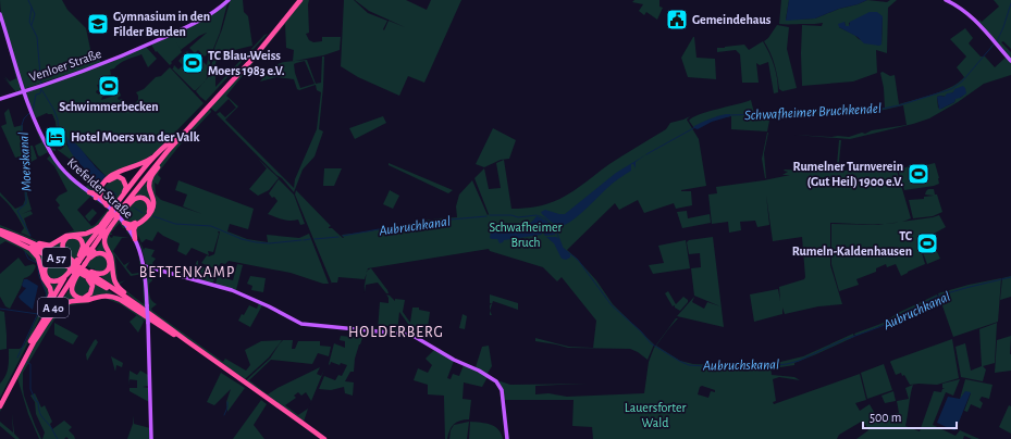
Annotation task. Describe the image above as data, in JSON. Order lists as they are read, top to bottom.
{
  "streets": {
    "highway": ["A 57", "A 40"],
    "main road": ["Venloer Straße", "Krefelder Straße"]
  },
  "crossings": [
    ["Venloer Straße", "Krefelder Straße"]
  ],
  "districts": ["BETTENKAMP", "HOLDERBERG"],
  "water": [
    "Schwafheimer Bruchkendel",
    "Moerskanal",
    "Aubruchkanal",
    "Aubruchskanal"
  ],
  "parks": ["Schwafheimer Bruch", "Lauersforter Wald"],
  "places": {
    "public building": ["Gemeindehaus"],
    "school or university": ["Gymnasium in den Filder Benden"],
    "sports": [
      "TC Blau-Weiss Moers 1983 e.V.",
      "Schwimmerbecken",
      "Rumelner Turnverein (Gut Heil) 1900 e.V.",
      "TC Rumeln-Kaldenhausen"
    ],
    "hotel": ["Hotel Moers van der Valk"]
  },
  "scale_bar": "500 m"
}
